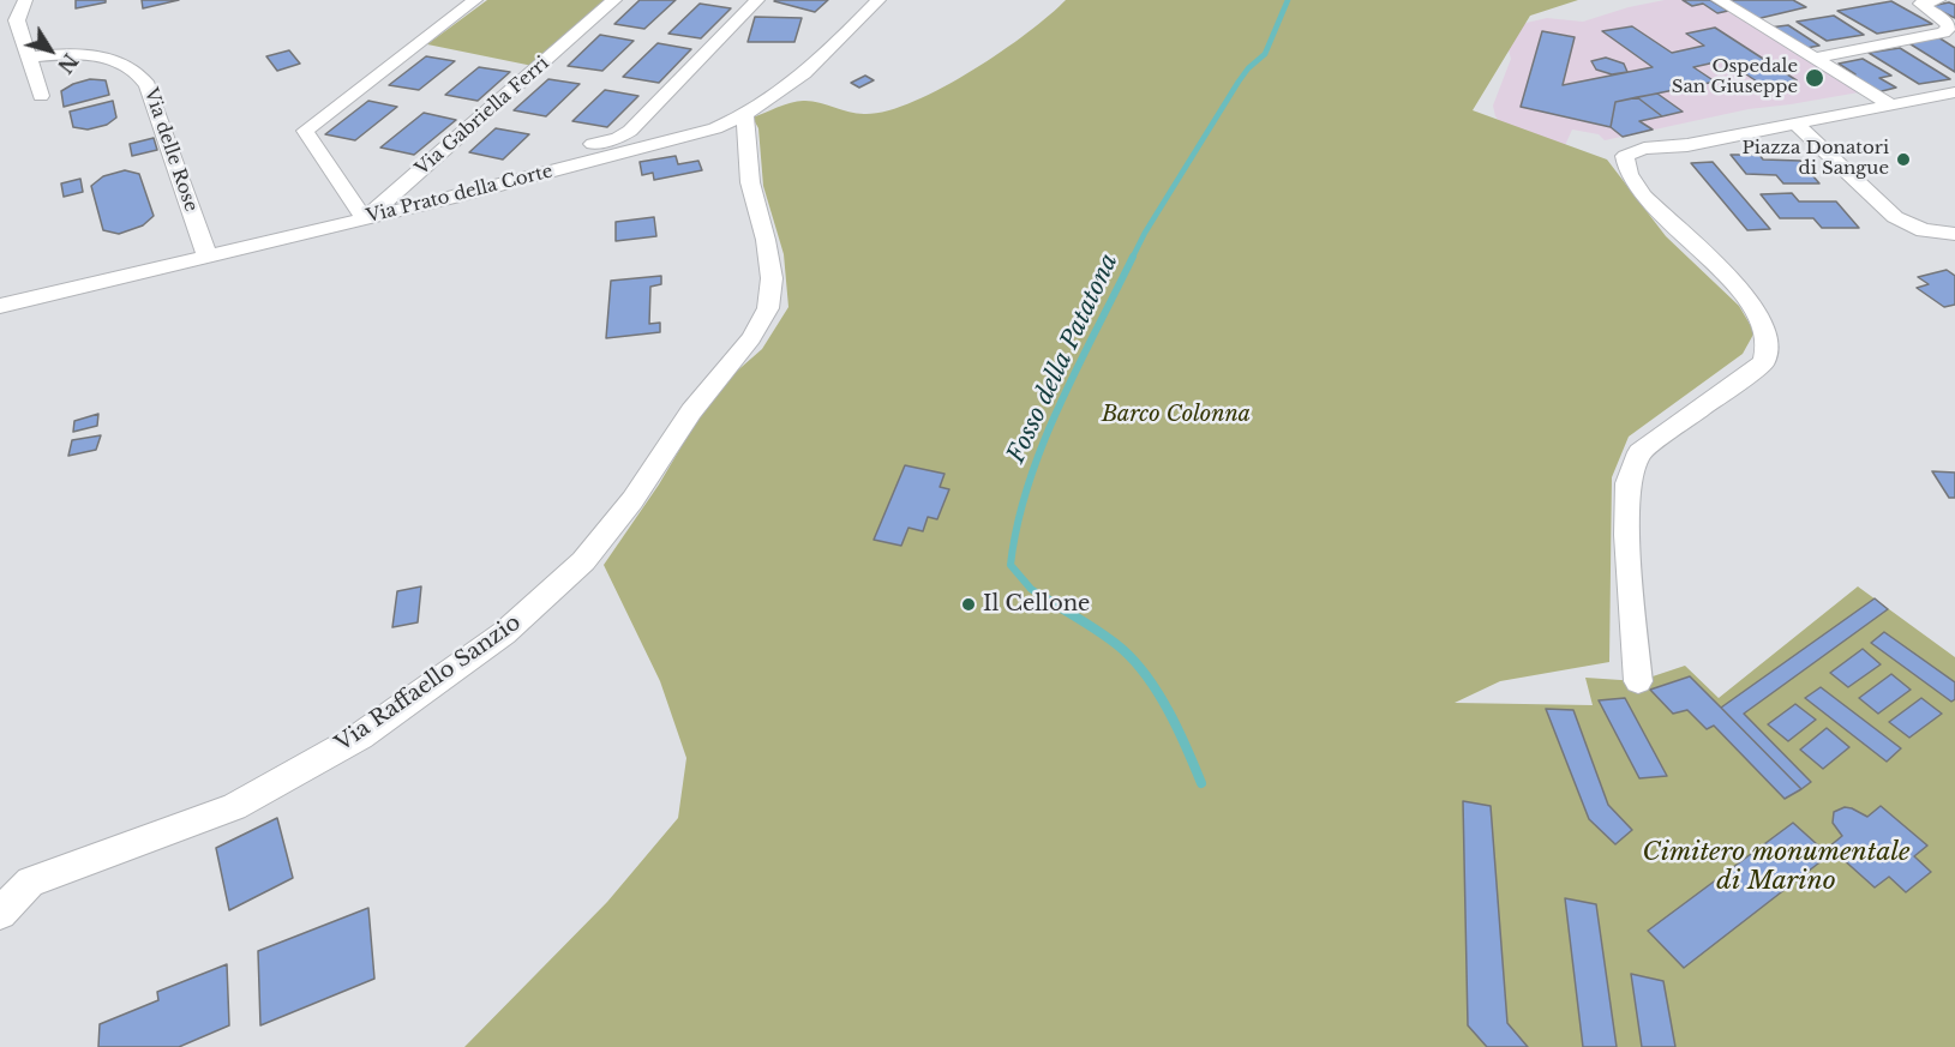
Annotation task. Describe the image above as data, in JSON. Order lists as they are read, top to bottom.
{
  "streets": {
    "street": [
      "Via Gabriella Ferri",
      "Via delle Rose",
      "Via Prato della Corte",
      "Via Raffaello Sanzio"
    ]
  },
  "crossings": [
    ["Via Gabriella Ferri", "Via Prato della Corte"],
    ["Via delle Rose", "Via Prato della Corte"],
    ["Via Prato della Corte", "Via Raffaello Sanzio"]
  ],
  "water": ["Fosso della Patatona"],
  "parks": ["Barco Colonna", "Cimitero monumentale di Marino"],
  "places": ["Ospedale San Giuseppe", "Piazza Donatori di Sangue", "Il Cellone"],
  "north": "bottom right"
}
